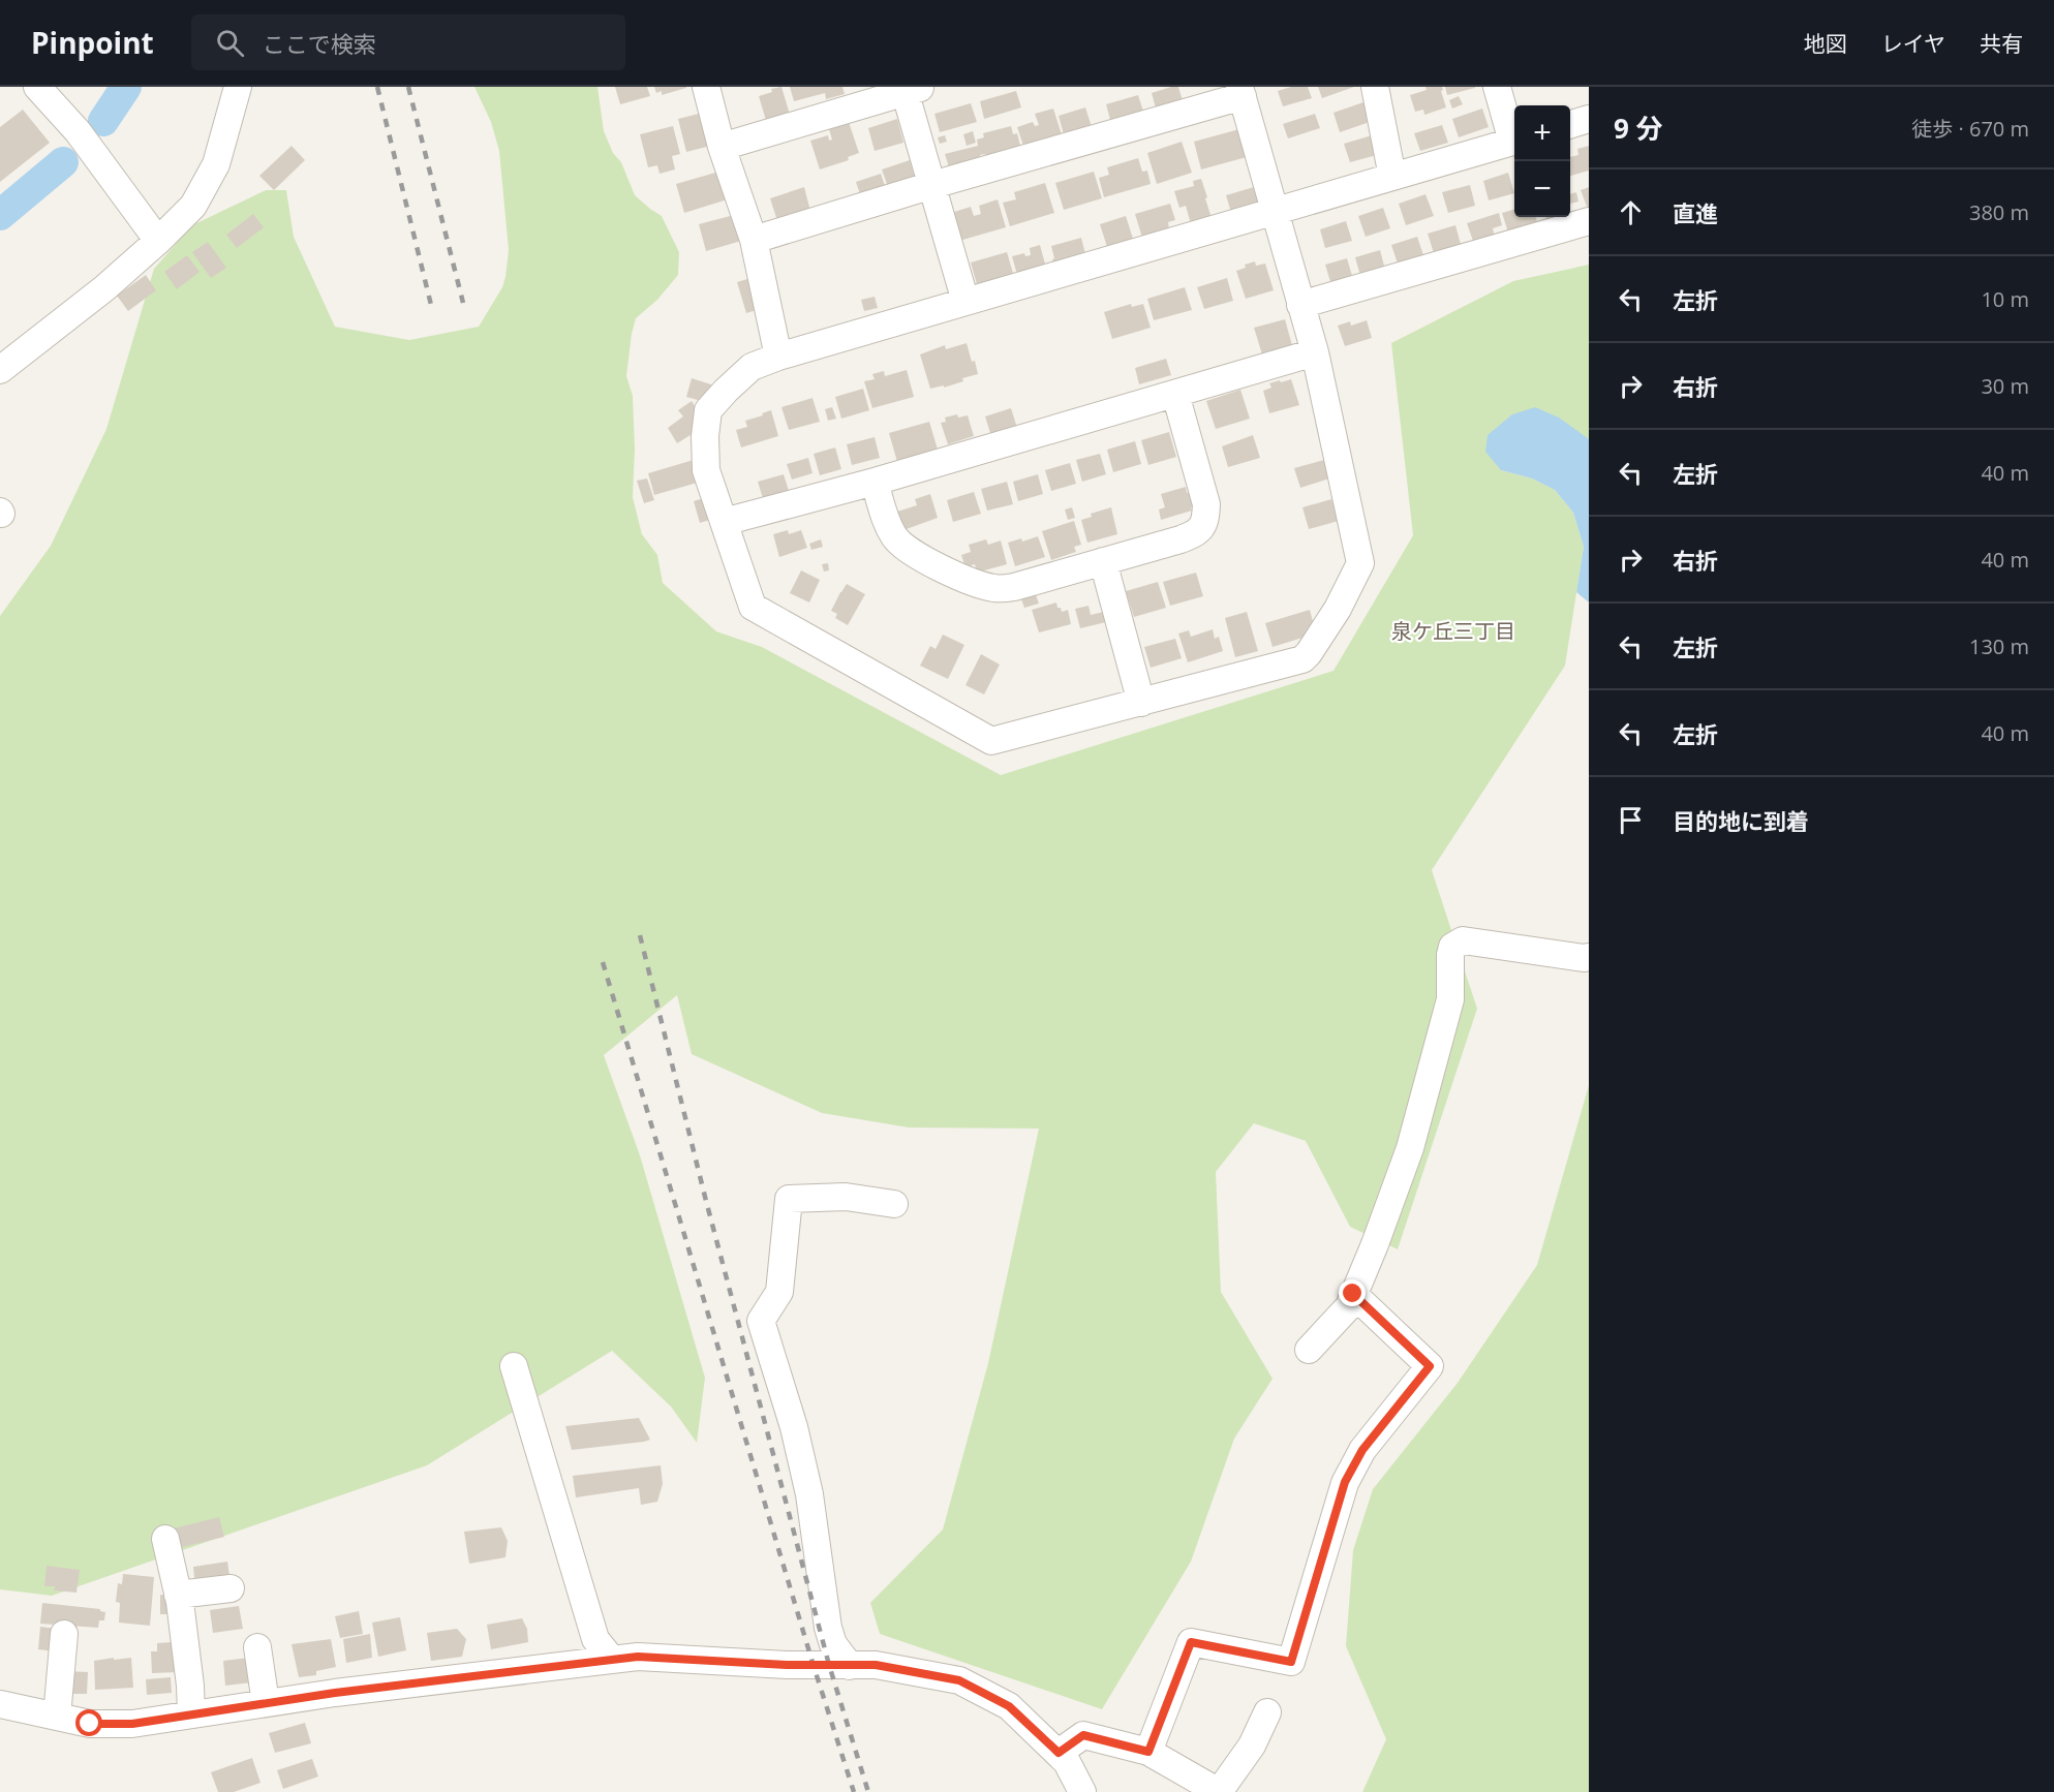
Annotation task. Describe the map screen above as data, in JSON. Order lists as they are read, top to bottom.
{
  "districts": ["泉ケ丘三丁目"],
  "page": {
    "header": "Pinpoint",
    "search": "ここで検索",
    "nav": ["地図", "レイヤ", "共有"],
    "heading": ["9 分", "徒歩 · 670 m"],
    "map_buttons": ["+", "−"],
    "list": [
      ["直進", "380 m"],
      ["左折", "10 m"],
      ["右折", "30 m"],
      ["左折", "40 m"],
      ["右折", "40 m"],
      ["左折", "130 m"],
      ["左折", "40 m"],
      "目的地に到着"
    ]
  }
}
